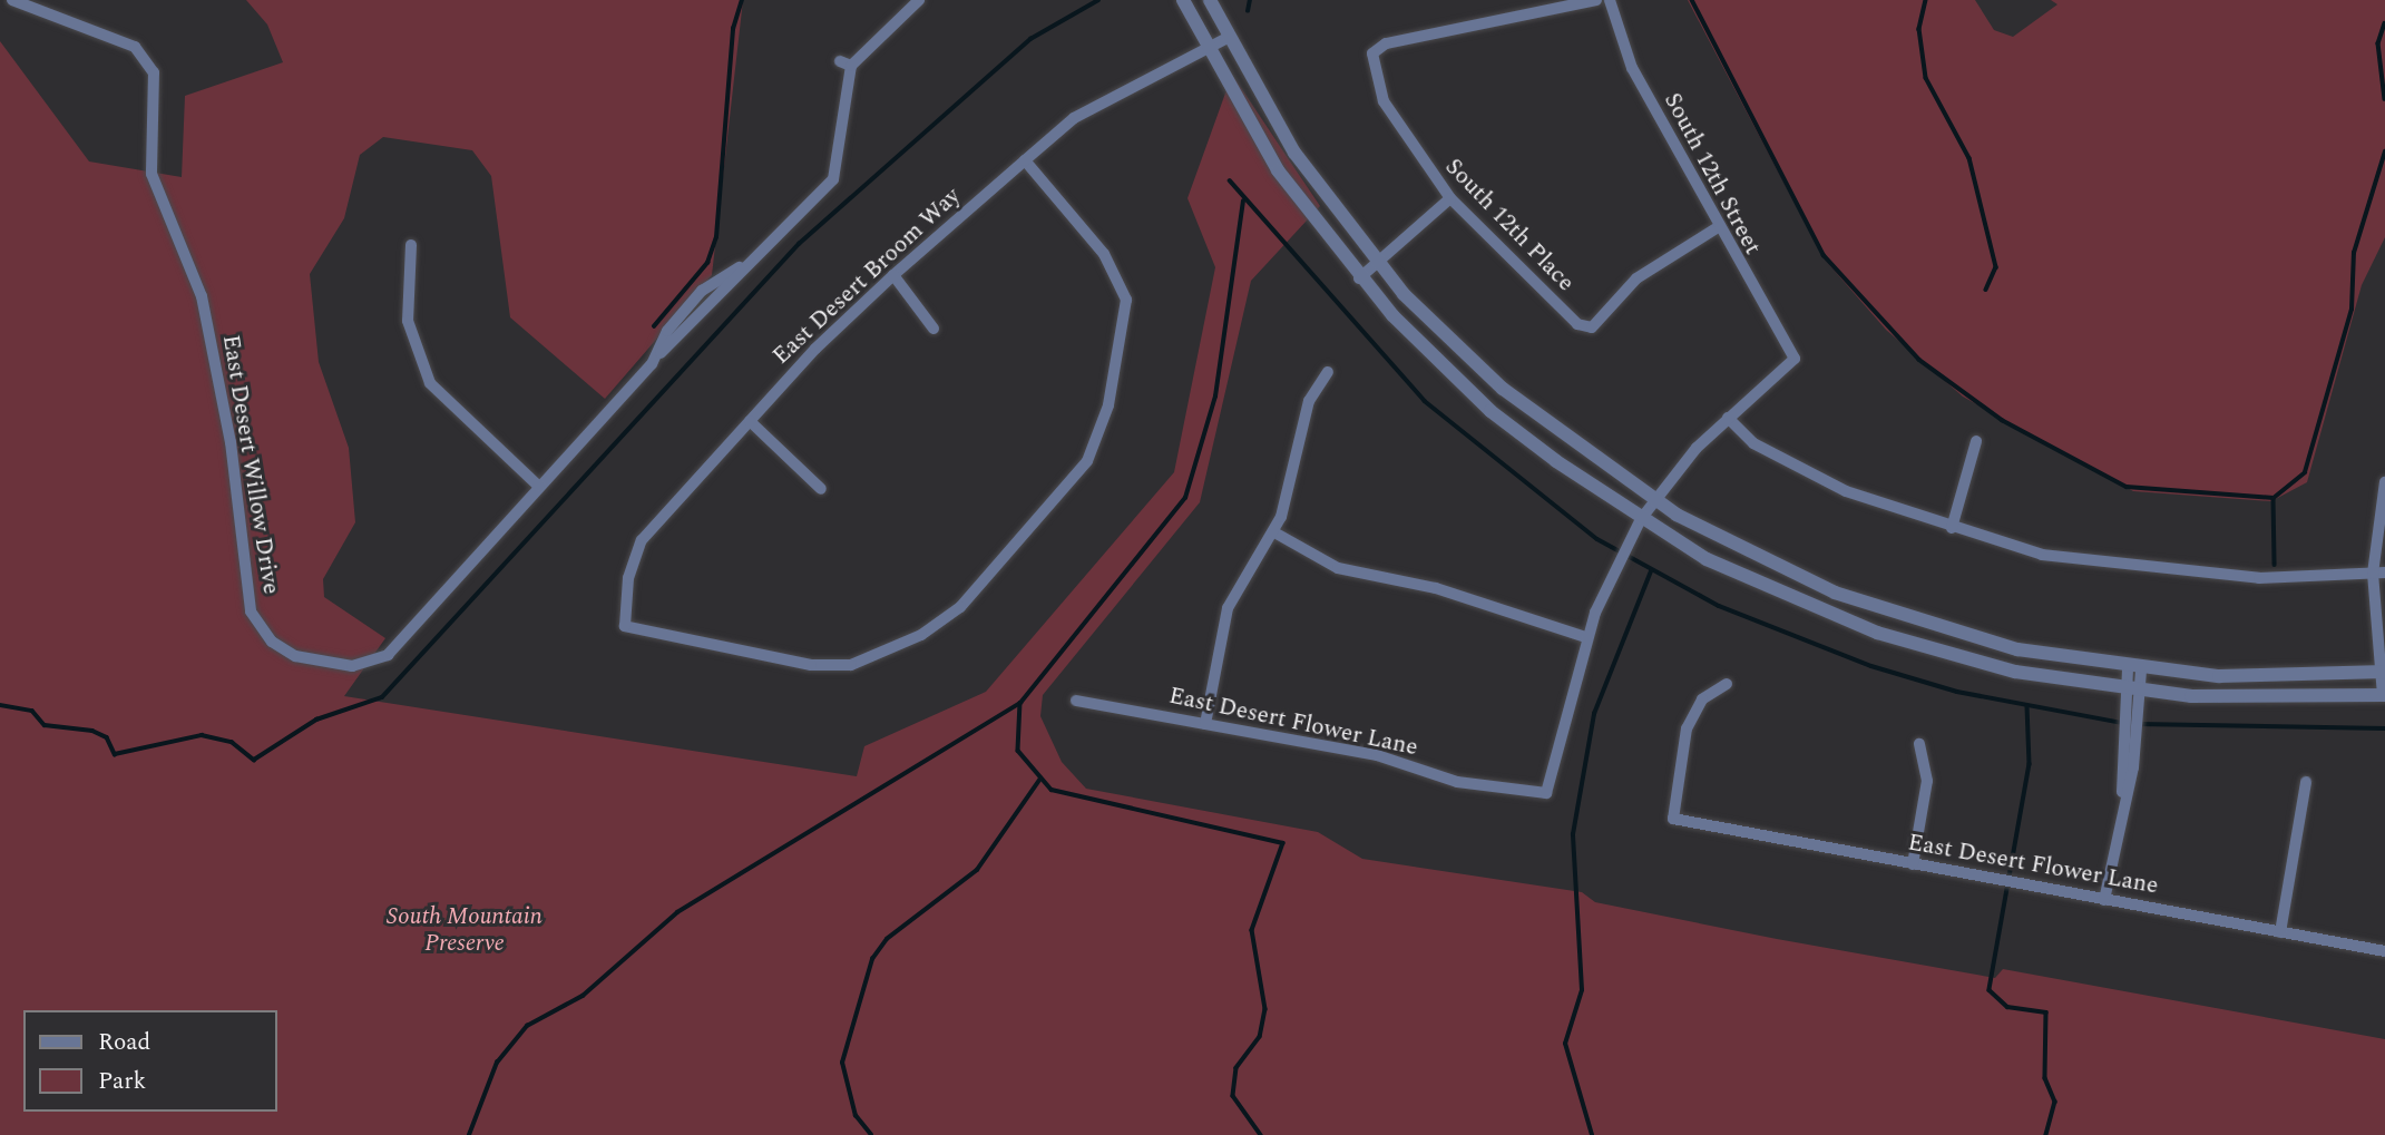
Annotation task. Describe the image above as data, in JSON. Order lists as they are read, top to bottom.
{
  "streets": {
    "street": [
      "South 12th Street",
      "South 12th Place",
      "East Desert Broom Way",
      "East Desert Willow Drive",
      "East Desert Flower Lane"
    ]
  },
  "crossings": [
    ["South 12th Street", "South 12th Place"]
  ],
  "parks": ["South Mountain Preserve"],
  "legend": ["Road", "Park"]
}
